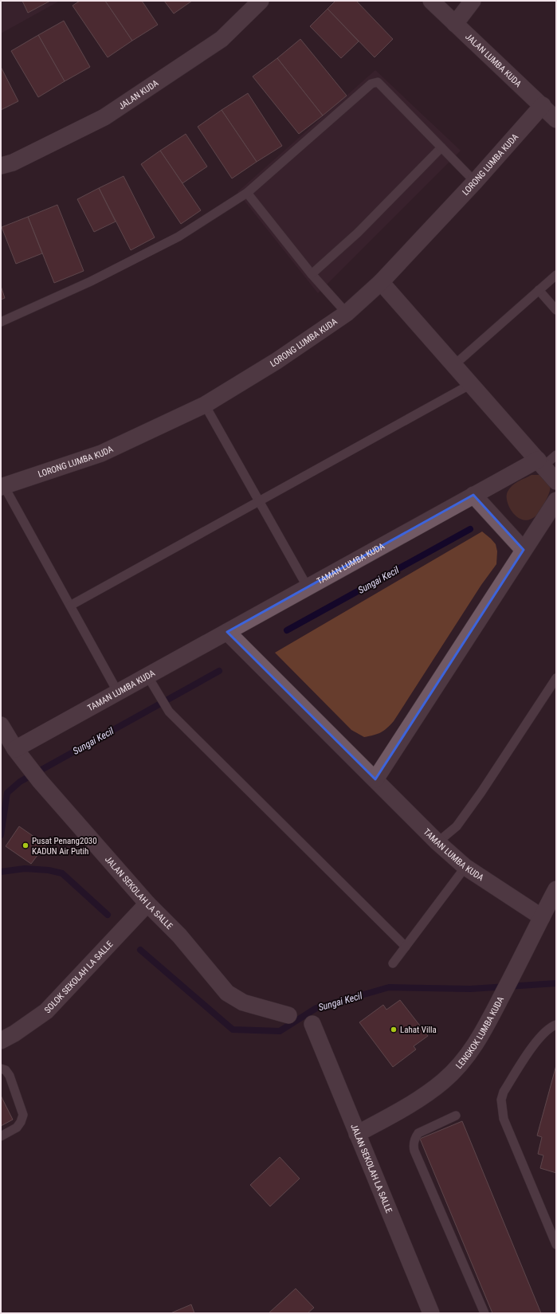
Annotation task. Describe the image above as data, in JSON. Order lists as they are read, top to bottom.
{
  "streets": {
    "street": [
      "JALAN LUMBA KUDA",
      "JALAN KUDA",
      "LORONG LUMBA KUDA",
      "TAMAN LUMBA KUDA",
      "JALAN SEKOLAH LA SALLE",
      "SOLOK SEKOLAH LA SALLE",
      "LENGKOK LUMBA KUDA"
    ]
  },
  "crossings": [
    ["JALAN LUMBA KUDA", "LORONG LUMBA KUDA"],
    ["TAMAN LUMBA KUDA", "JALAN SEKOLAH LA SALLE"],
    ["TAMAN LUMBA KUDA", "LENGKOK LUMBA KUDA"],
    ["JALAN SEKOLAH LA SALLE", "SOLOK SEKOLAH LA SALLE"],
    ["JALAN SEKOLAH LA SALLE", "LENGKOK LUMBA KUDA"]
  ],
  "water": ["Sungai Kecil"],
  "places": ["Pusat Penang2030 KADUN Air Putih", "Lahat Villa"]
}
